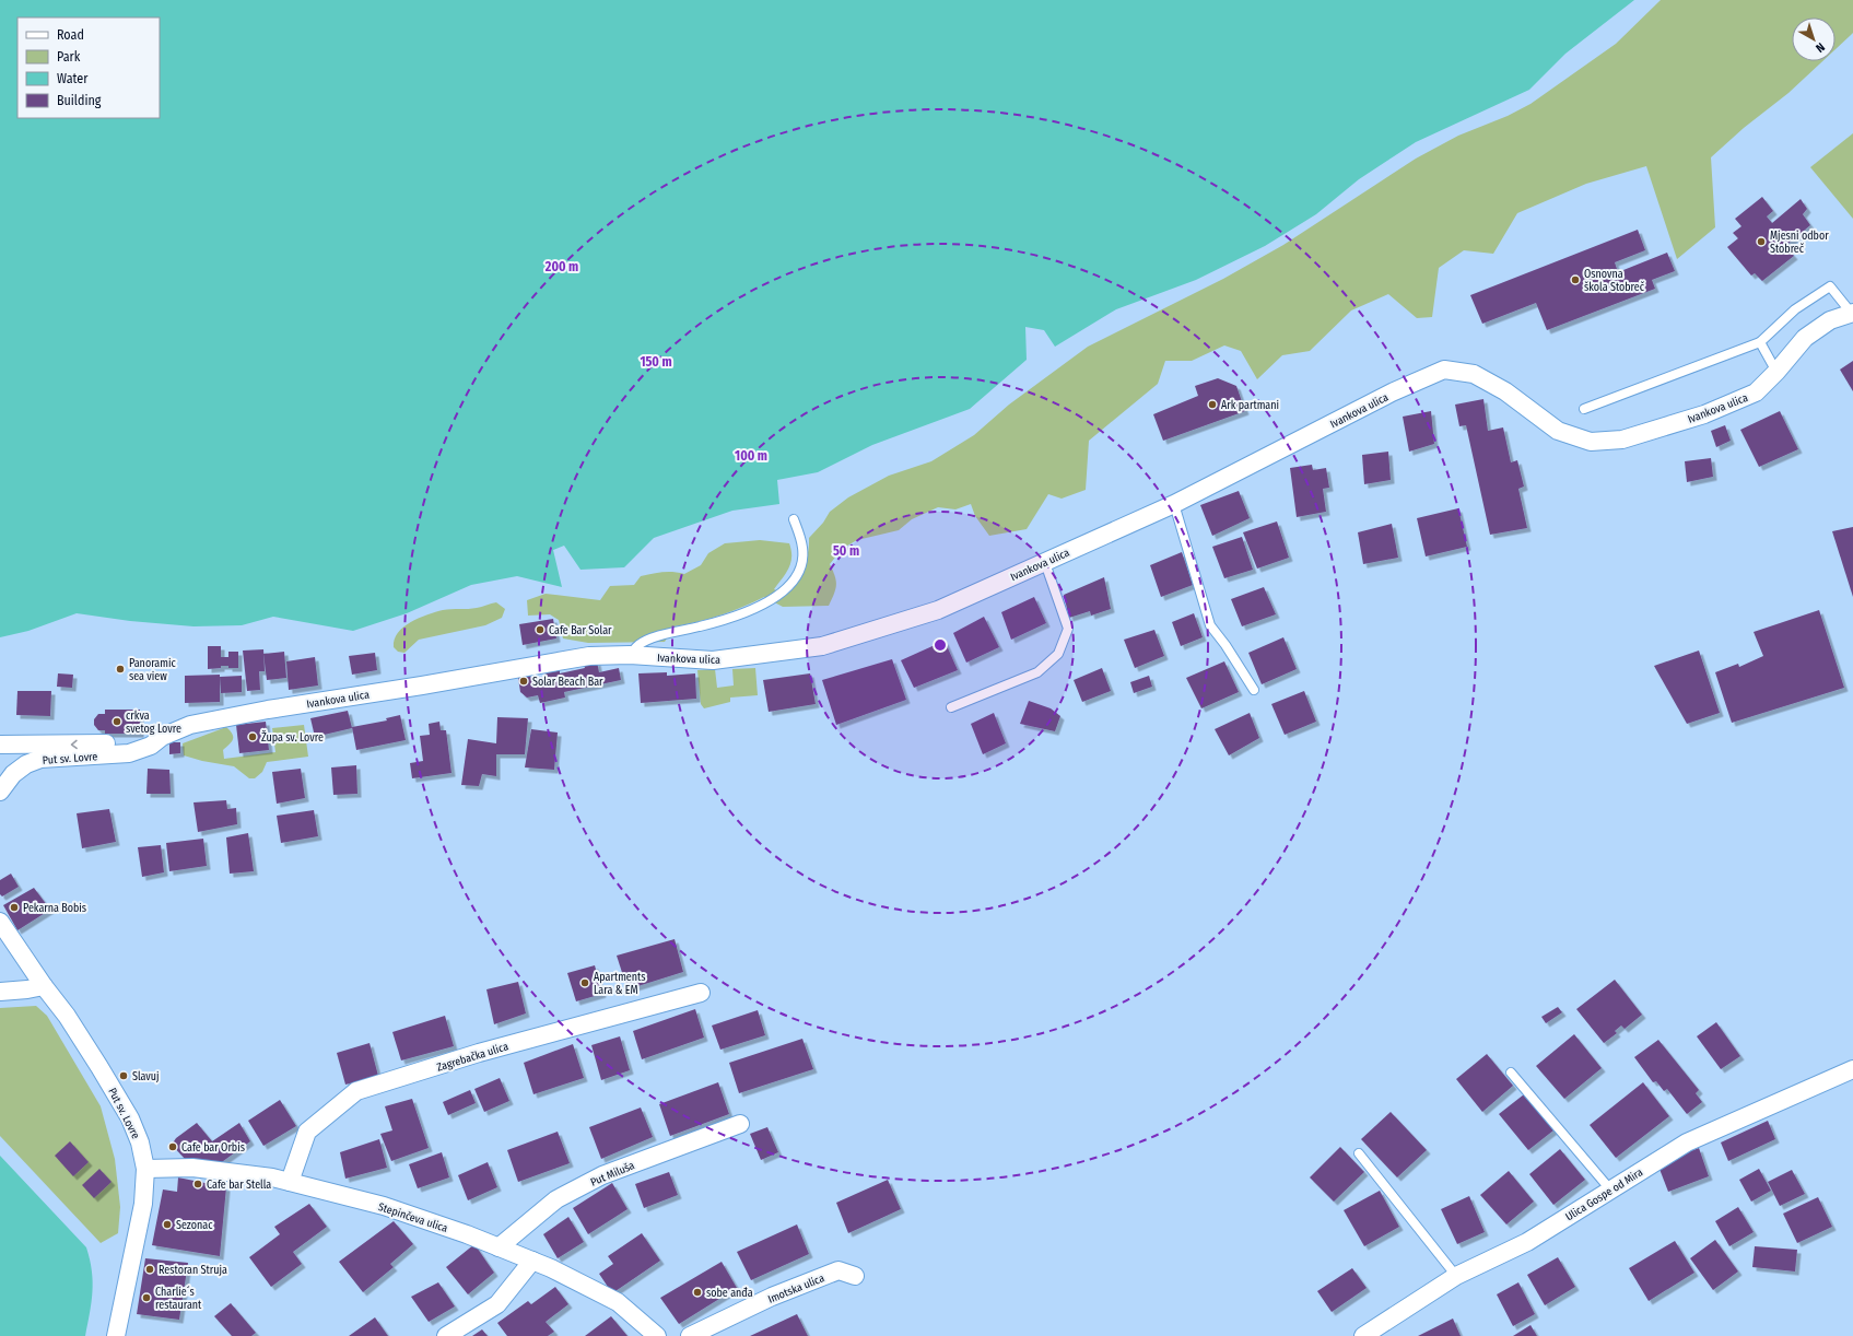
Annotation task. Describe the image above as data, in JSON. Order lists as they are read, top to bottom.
{
  "streets": {
    "street": [
      "Ivankova ulica",
      "Put sv. Lovre",
      "Zagrebačka ulica",
      "Put Miluša",
      "Ulica Gospe od Mira",
      "Stepinčeva ulica",
      "Imotska ulica"
    ]
  },
  "crossings": [
    ["Ivankova ulica", "Put sv. Lovre"],
    ["Put sv. Lovre", "Stepinčeva ulica"],
    ["Zagrebačka ulica", "Stepinčeva ulica"],
    ["Put Miluša", "Stepinčeva ulica"]
  ],
  "places": [
    "Mjesni odbor Stobreč",
    "Osnovna škola Stobreč",
    "Ark partmani",
    "Cafe Bar Solar",
    "Panoramic sea view",
    "Solar Beach Bar",
    "crkva svetog Lovre",
    "Župa sv. Lovre",
    "Pekarna Bobis",
    "Apartments Lara & EM",
    "Slavuj",
    "Cafe bar Orbis",
    "Cafe bar Stella",
    "Sezonac",
    "Restoran Struja",
    "sobe anđa",
    "Charlie´s restaurant"
  ],
  "legend": [
    "Road",
    "Park",
    "Water",
    "Building"
  ],
  "north": "bottom right",
  "rings": [
    "200 m",
    "150 m",
    "100 m",
    "50 m"
  ]
}
